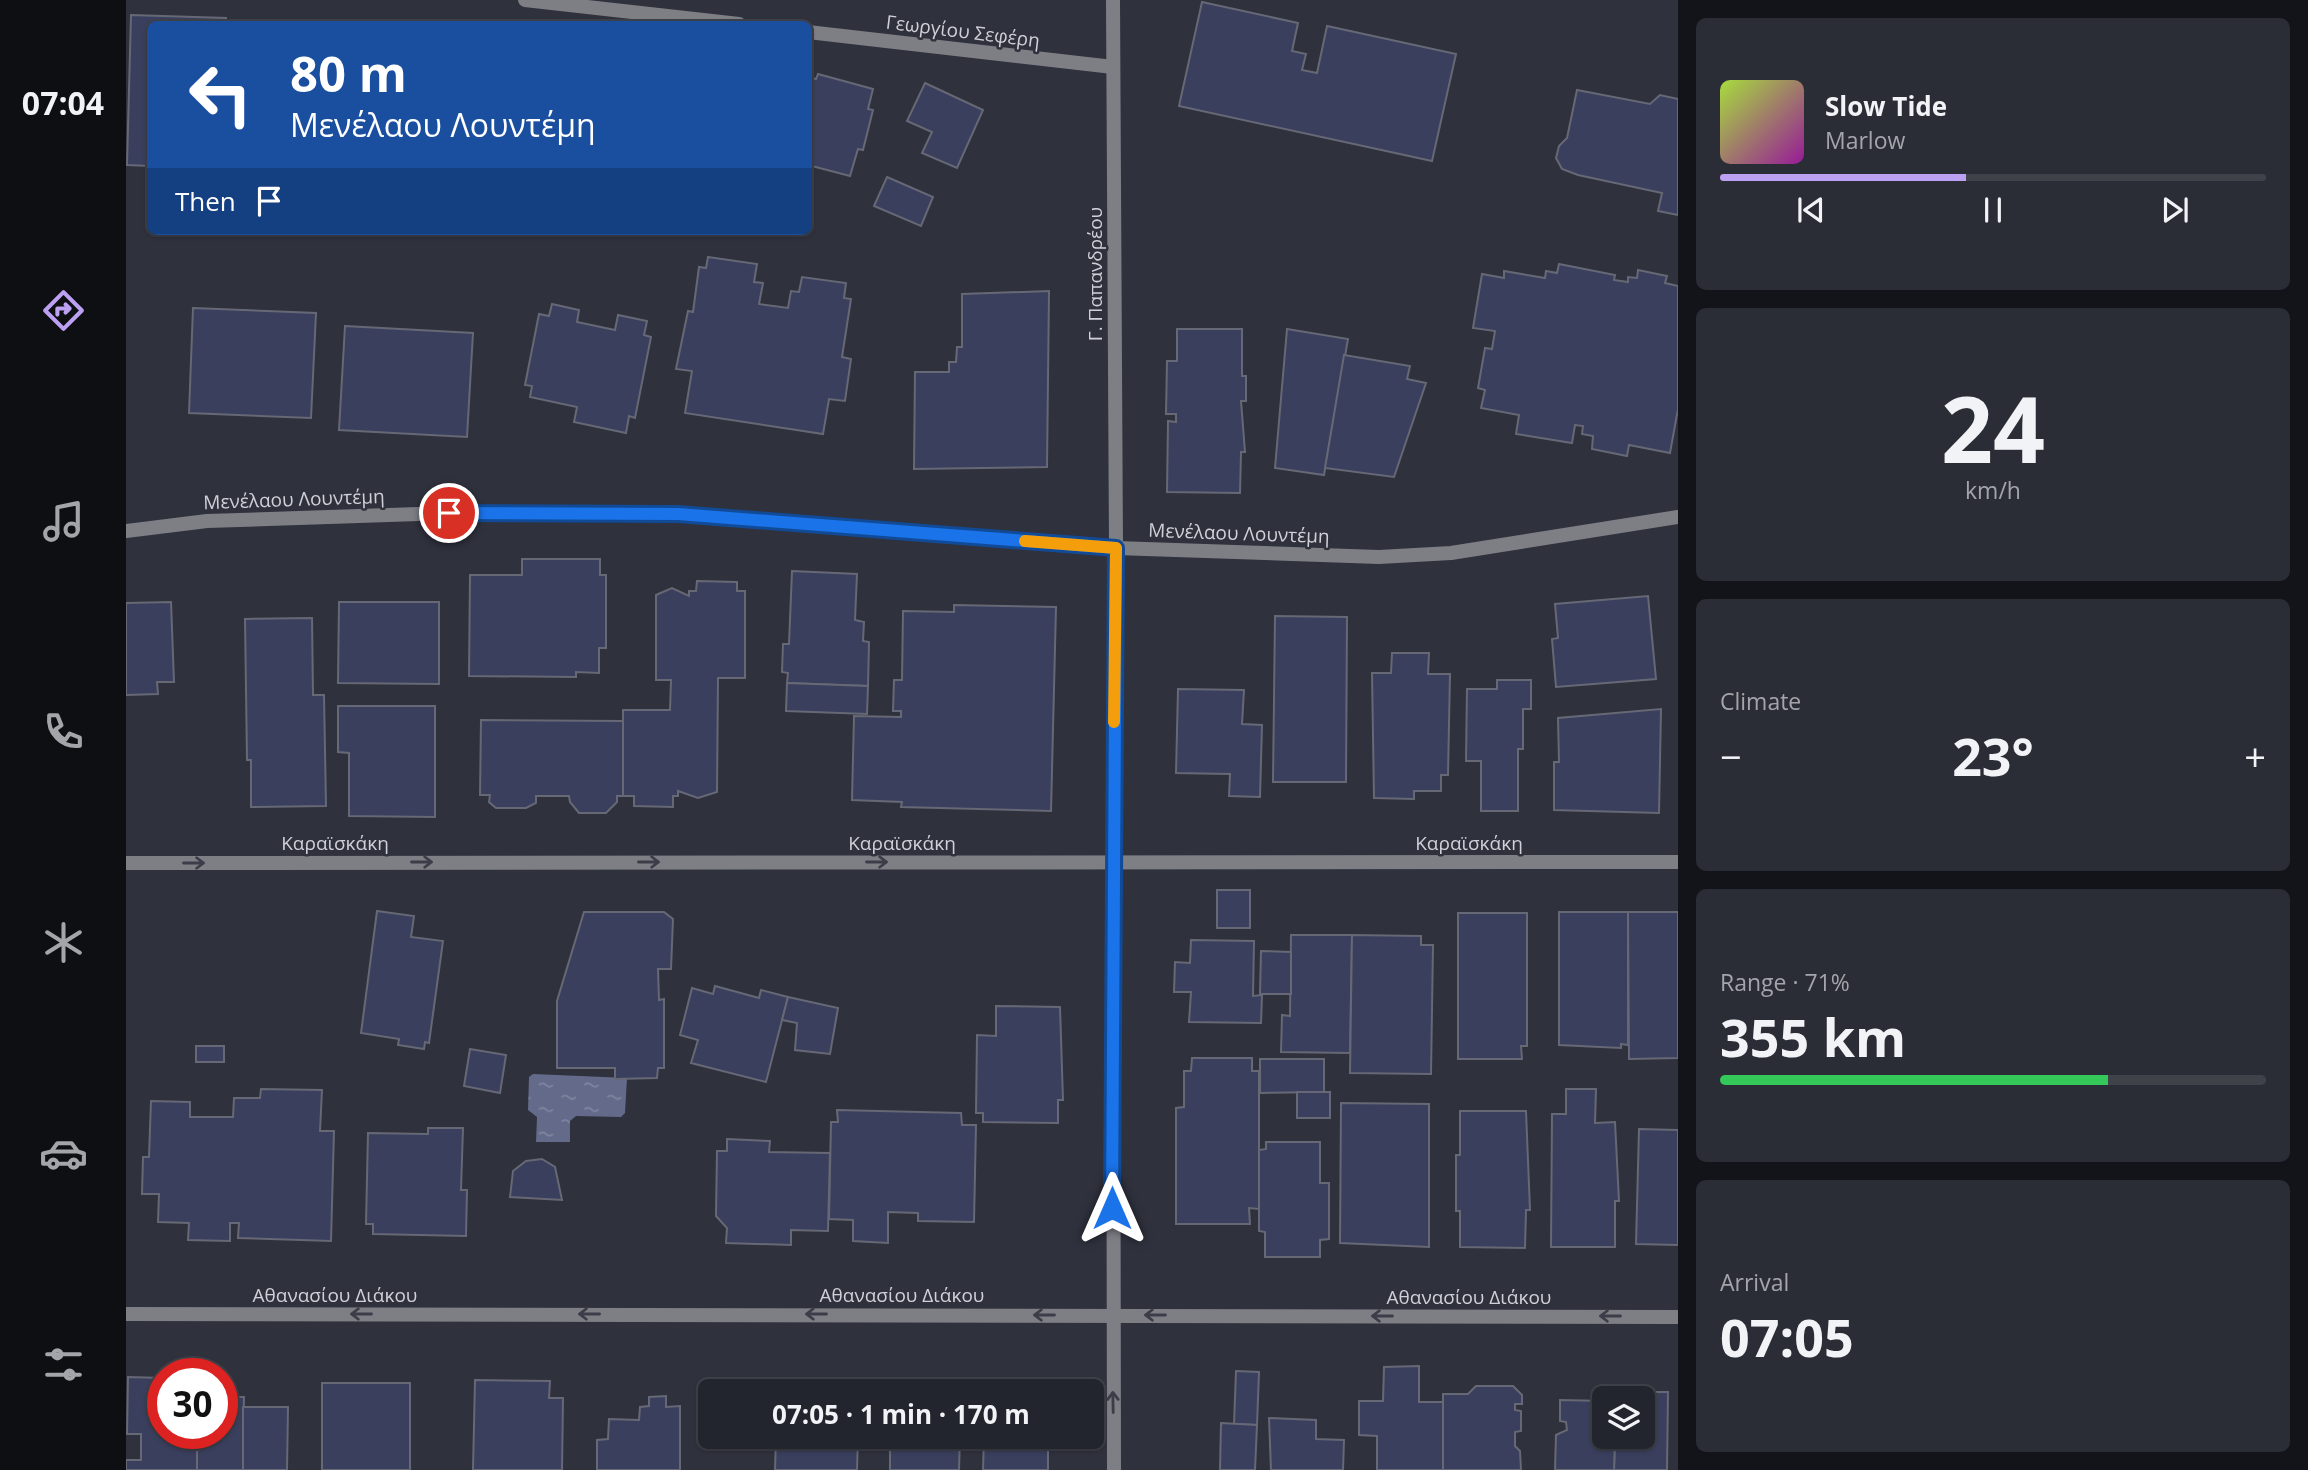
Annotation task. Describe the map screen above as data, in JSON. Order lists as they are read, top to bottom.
{
  "streets": {
    "street": [
      "Γεωργίου Σεφέρη",
      "Γ. Παπανδρέου",
      "Μενέλαου Λουντέμη",
      "Καραϊσκάκη",
      "Αθανασίου Διάκου"
    ]
  },
  "crossings": [
    ["Γεωργίου Σεφέρη", "Γ. Παπανδρέου"],
    ["Γ. Παπανδρέου", "Μενέλαου Λουντέμη"],
    ["Γ. Παπανδρέου", "Καραϊσκάκη"],
    ["Γ. Παπανδρέου", "Αθανασίου Διάκου"]
  ],
  "one_way": ["Καραϊσκάκη", "Αθανασίου Διάκου"],
  "page": {
    "tabs": "07:04",
    "turn": ["80 m", "Μενέλαου Λουντέμη"],
    "song": ["Slow Tide", "Marlow"],
    "then": "Then",
    "tile": [
      ["24", "km/h"],
      "Climate",
      ["Range · 71%", "355 km"],
      ["Arrival", "07:05"]
    ],
    "heat": ["−", "23°", "+"],
    "limit": "30",
    "trip": "07:05 · 1 min · 170 m"
  }
}
